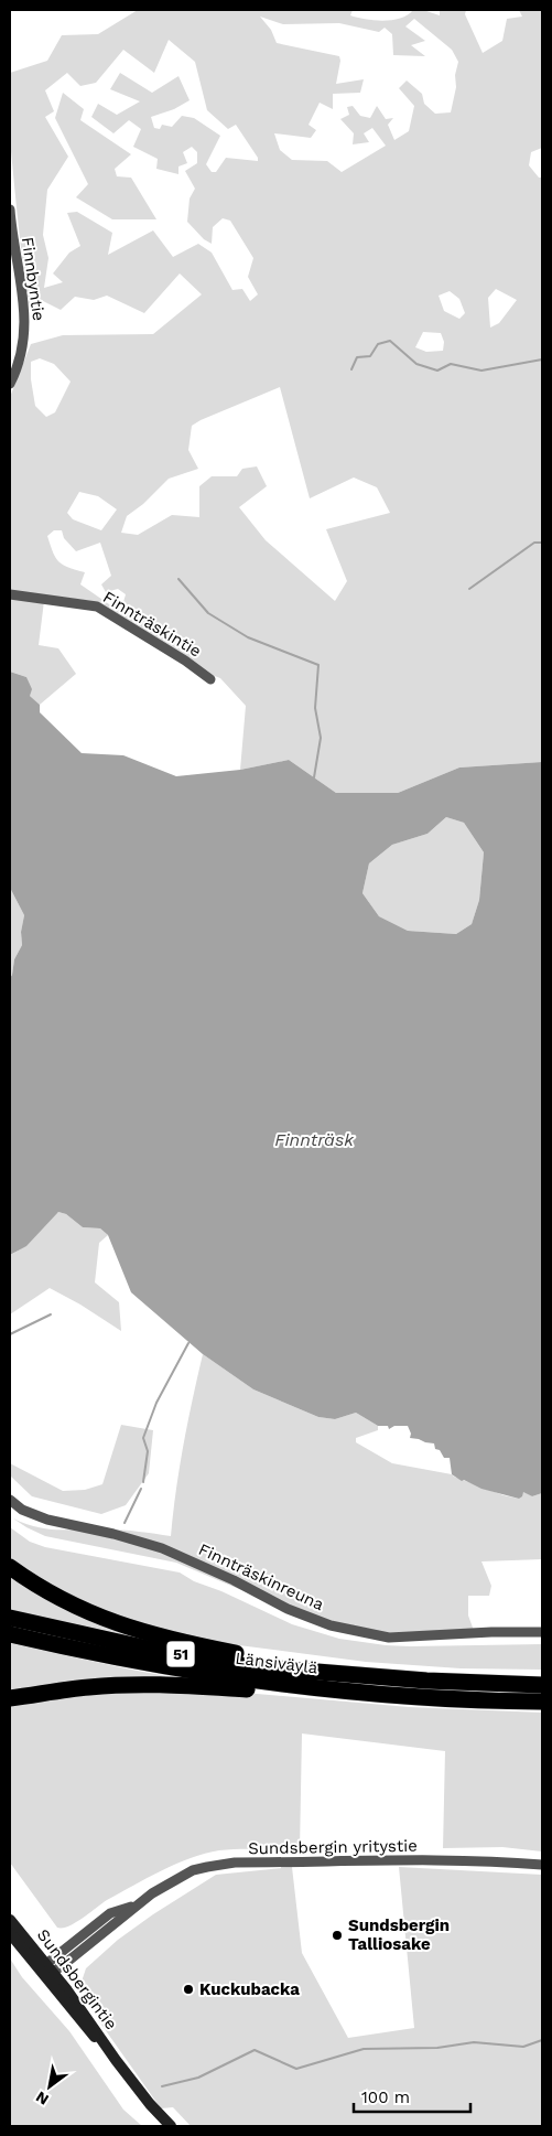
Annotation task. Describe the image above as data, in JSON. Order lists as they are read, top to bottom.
{
  "streets": {
    "highway": ["51", "Länsiväylä"],
    "main road": ["Sundsbergintie"],
    "street": [
      "Finnbyntie",
      "Finnträskintie",
      "Finnträskinreuna",
      "Sundsbergin yritystie"
    ]
  },
  "crossings": [
    ["Sundsbergin yritystie", "Sundsbergintie"]
  ],
  "water": ["Finnträsk"],
  "places": ["Sundsbergin Talliosake", "Kuckubacka"],
  "scale_bar": "100 m",
  "north": "bottom left"
}
